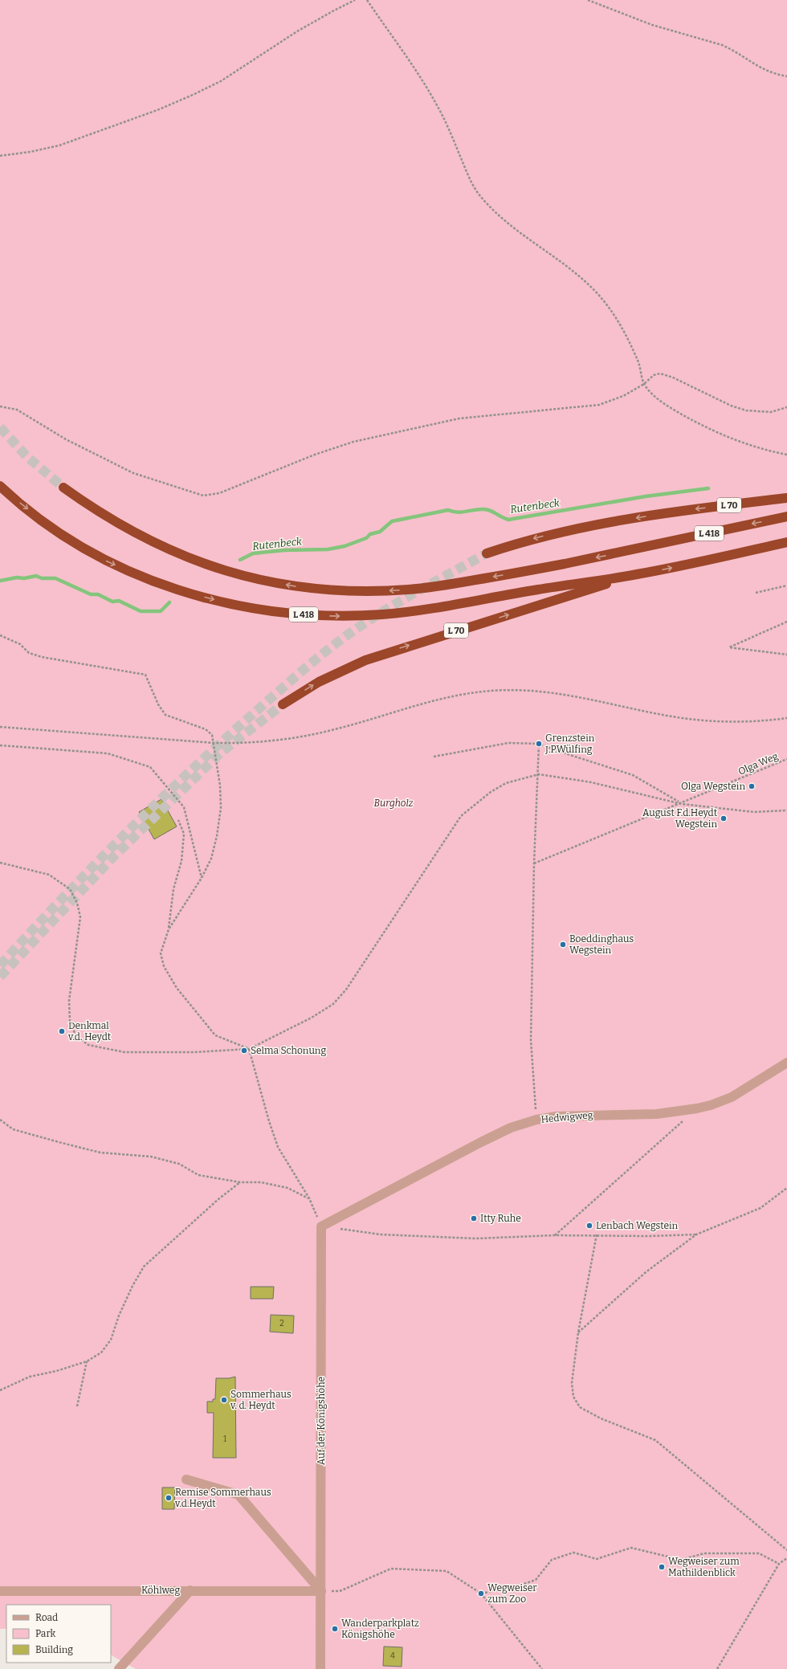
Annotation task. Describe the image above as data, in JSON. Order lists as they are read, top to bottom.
{
  "streets": {
    "highway": ["L 70", "L 418"],
    "street": ["Hedwigweg", "Auf der Königshöhe", "Köhlweg"],
    "path": ["Olga Weg"]
  },
  "crossings": [
    ["L 70", "L 418"],
    ["Hedwigweg", "Auf der Königshöhe"],
    ["Auf der Königshöhe", "Köhlweg"]
  ],
  "water": ["Rutenbeck"],
  "parks": ["Burgholz"],
  "places": [
    "Grenzstein J.P.Wülfing",
    "Olga Wegstein",
    "August F.d.Heydt Wegstein",
    "Boeddinghaus Wegstein",
    "Denkmal v.d. Heydt",
    "Selma Schonung",
    "Itty Ruhe",
    "Lenbach Wegstein",
    "Sommerhaus v. d. Heydt",
    "Remise Sommerhaus v.d.Heydt",
    "Wegweiser zum Mathildenblick",
    "Wegweiser zum Zoo",
    "Wanderparkplatz Königshöhe"
  ],
  "house_numbers": ["2", "1", "4"],
  "legend": ["Road", "Park", "Building"]
}
